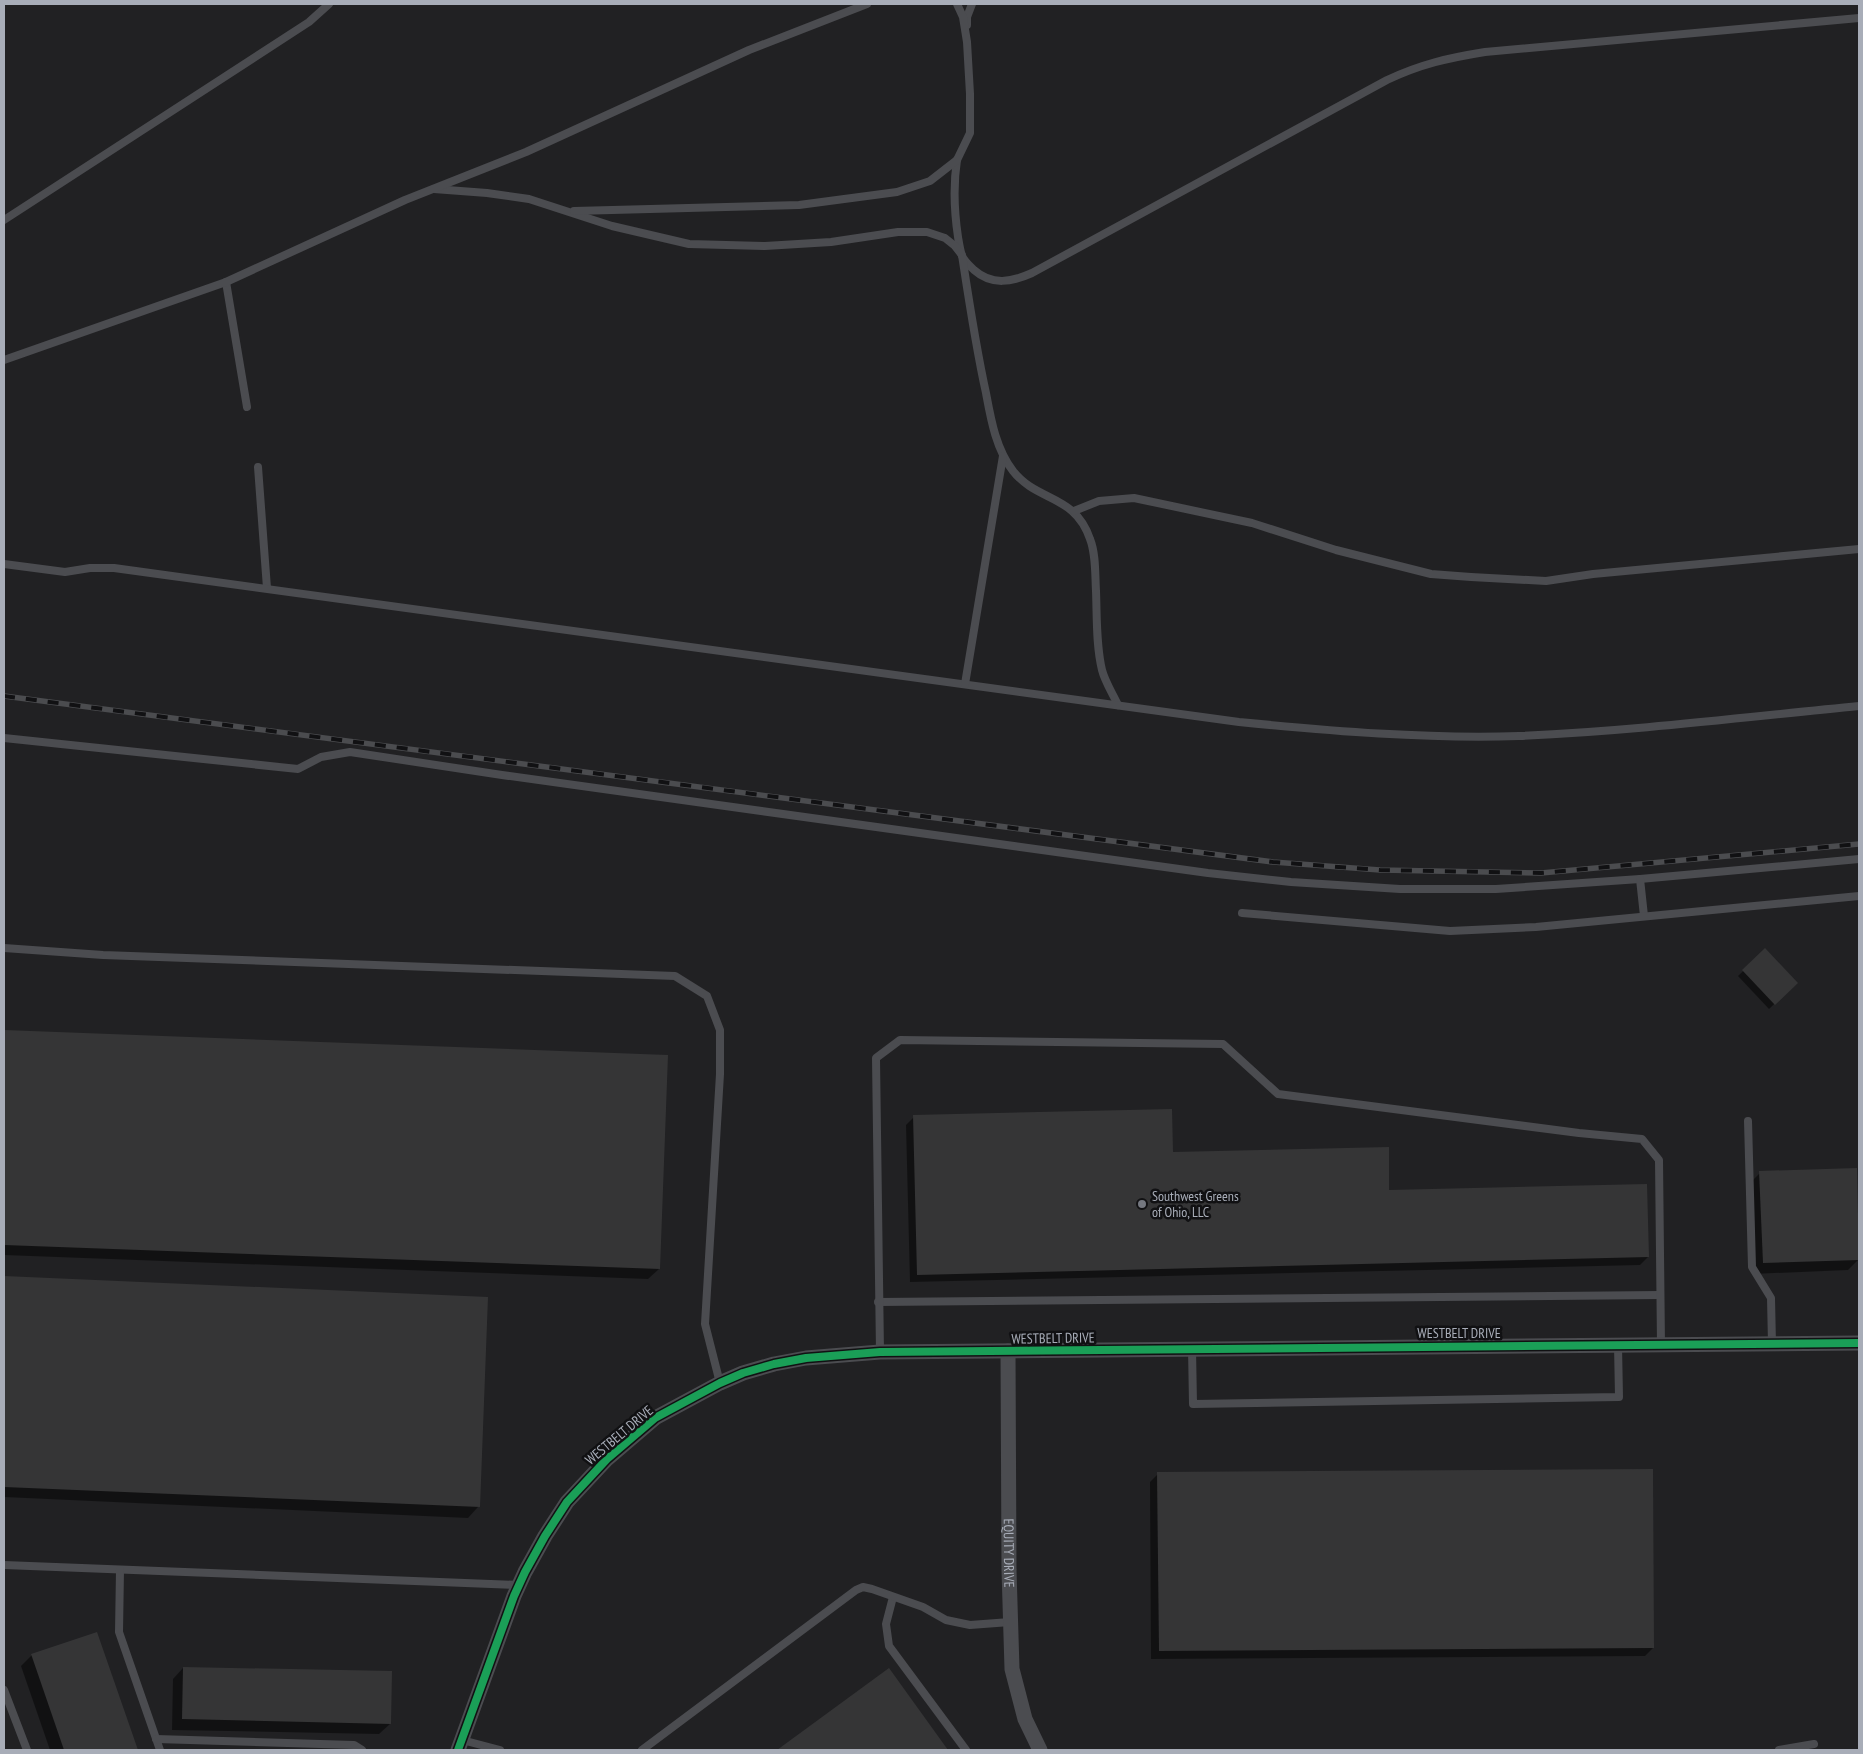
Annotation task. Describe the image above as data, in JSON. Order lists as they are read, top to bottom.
{
  "streets": {
    "street": ["WESTBELT DRIVE", "EQUITY DRIVE"]
  },
  "crossings": [
    ["WESTBELT DRIVE", "EQUITY DRIVE"]
  ],
  "places": ["Southwest Greens of Ohio, LLC"]
}
